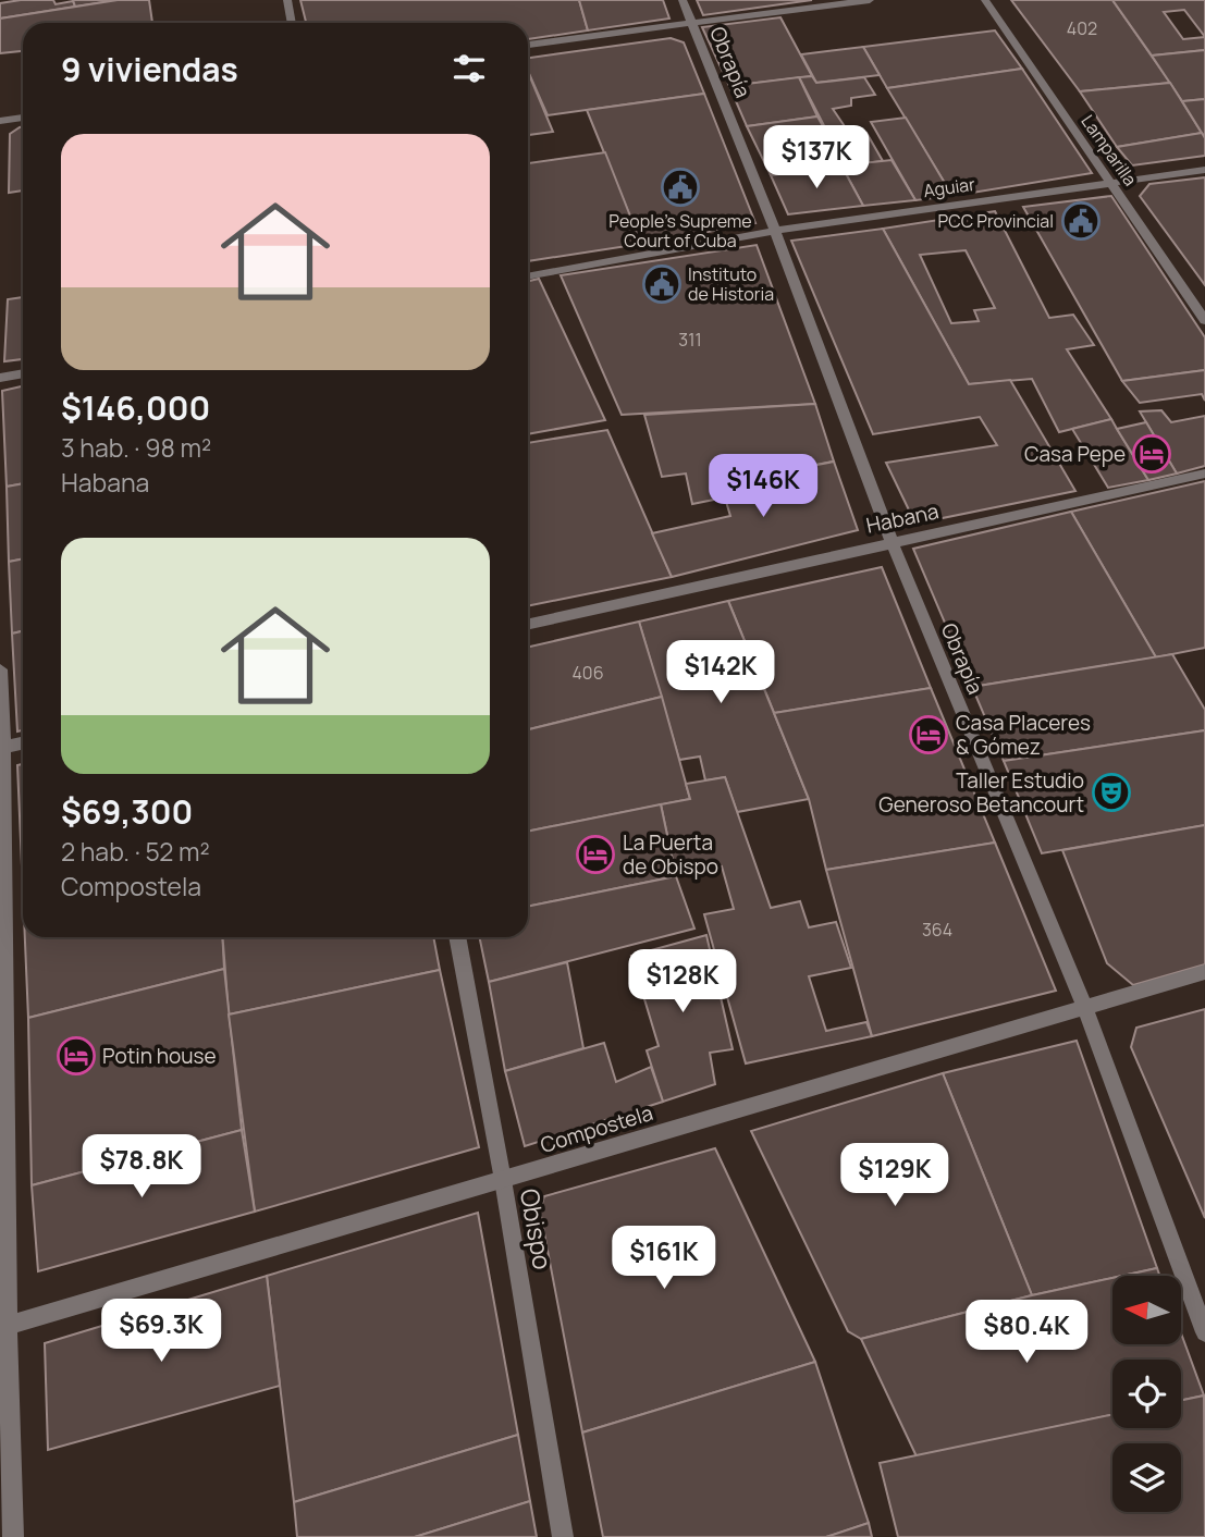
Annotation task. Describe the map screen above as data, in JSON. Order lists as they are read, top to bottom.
{
  "streets": {
    "street": [
      "Obrapía",
      "Lamparilla",
      "Aguiar",
      "Habana",
      "Compostela",
      "Obispo"
    ]
  },
  "crossings": [
    ["Obrapía", "Aguiar"],
    ["Obrapía", "Habana"],
    ["Obrapía", "Compostela"],
    ["Lamparilla", "Aguiar"],
    ["Compostela", "Obispo"]
  ],
  "places": {
    "public building": ["People's Supreme Court of Cuba", "PCC Provincial", "Instituto de Historia"],
    "hotel": [
      "Casa Pepe",
      "Casa Placeres & Gómez",
      "La Puerta de Obispo",
      "Potin house"
    ],
    "theatre": ["Taller Estudio Generoso Betancourt"]
  },
  "house_numbers": [
    "402",
    "311",
    "406",
    "364"
  ],
  "north": "left",
  "page": {
    "heading": "9 viviendas",
    "list": [
      {
        "name": "$146,000",
        "note": "3 hab. · 98 m² · Habana"
      },
      {
        "name": "$69,300",
        "note": "2 hab. · 52 m² · Compostela"
      }
    ],
    "price": [
      "$137K",
      "$146K",
      "$142K",
      "$128K",
      "$78.8K",
      "$129K",
      "$161K",
      "$69.3K",
      "$80.4K"
    ]
  }
}
